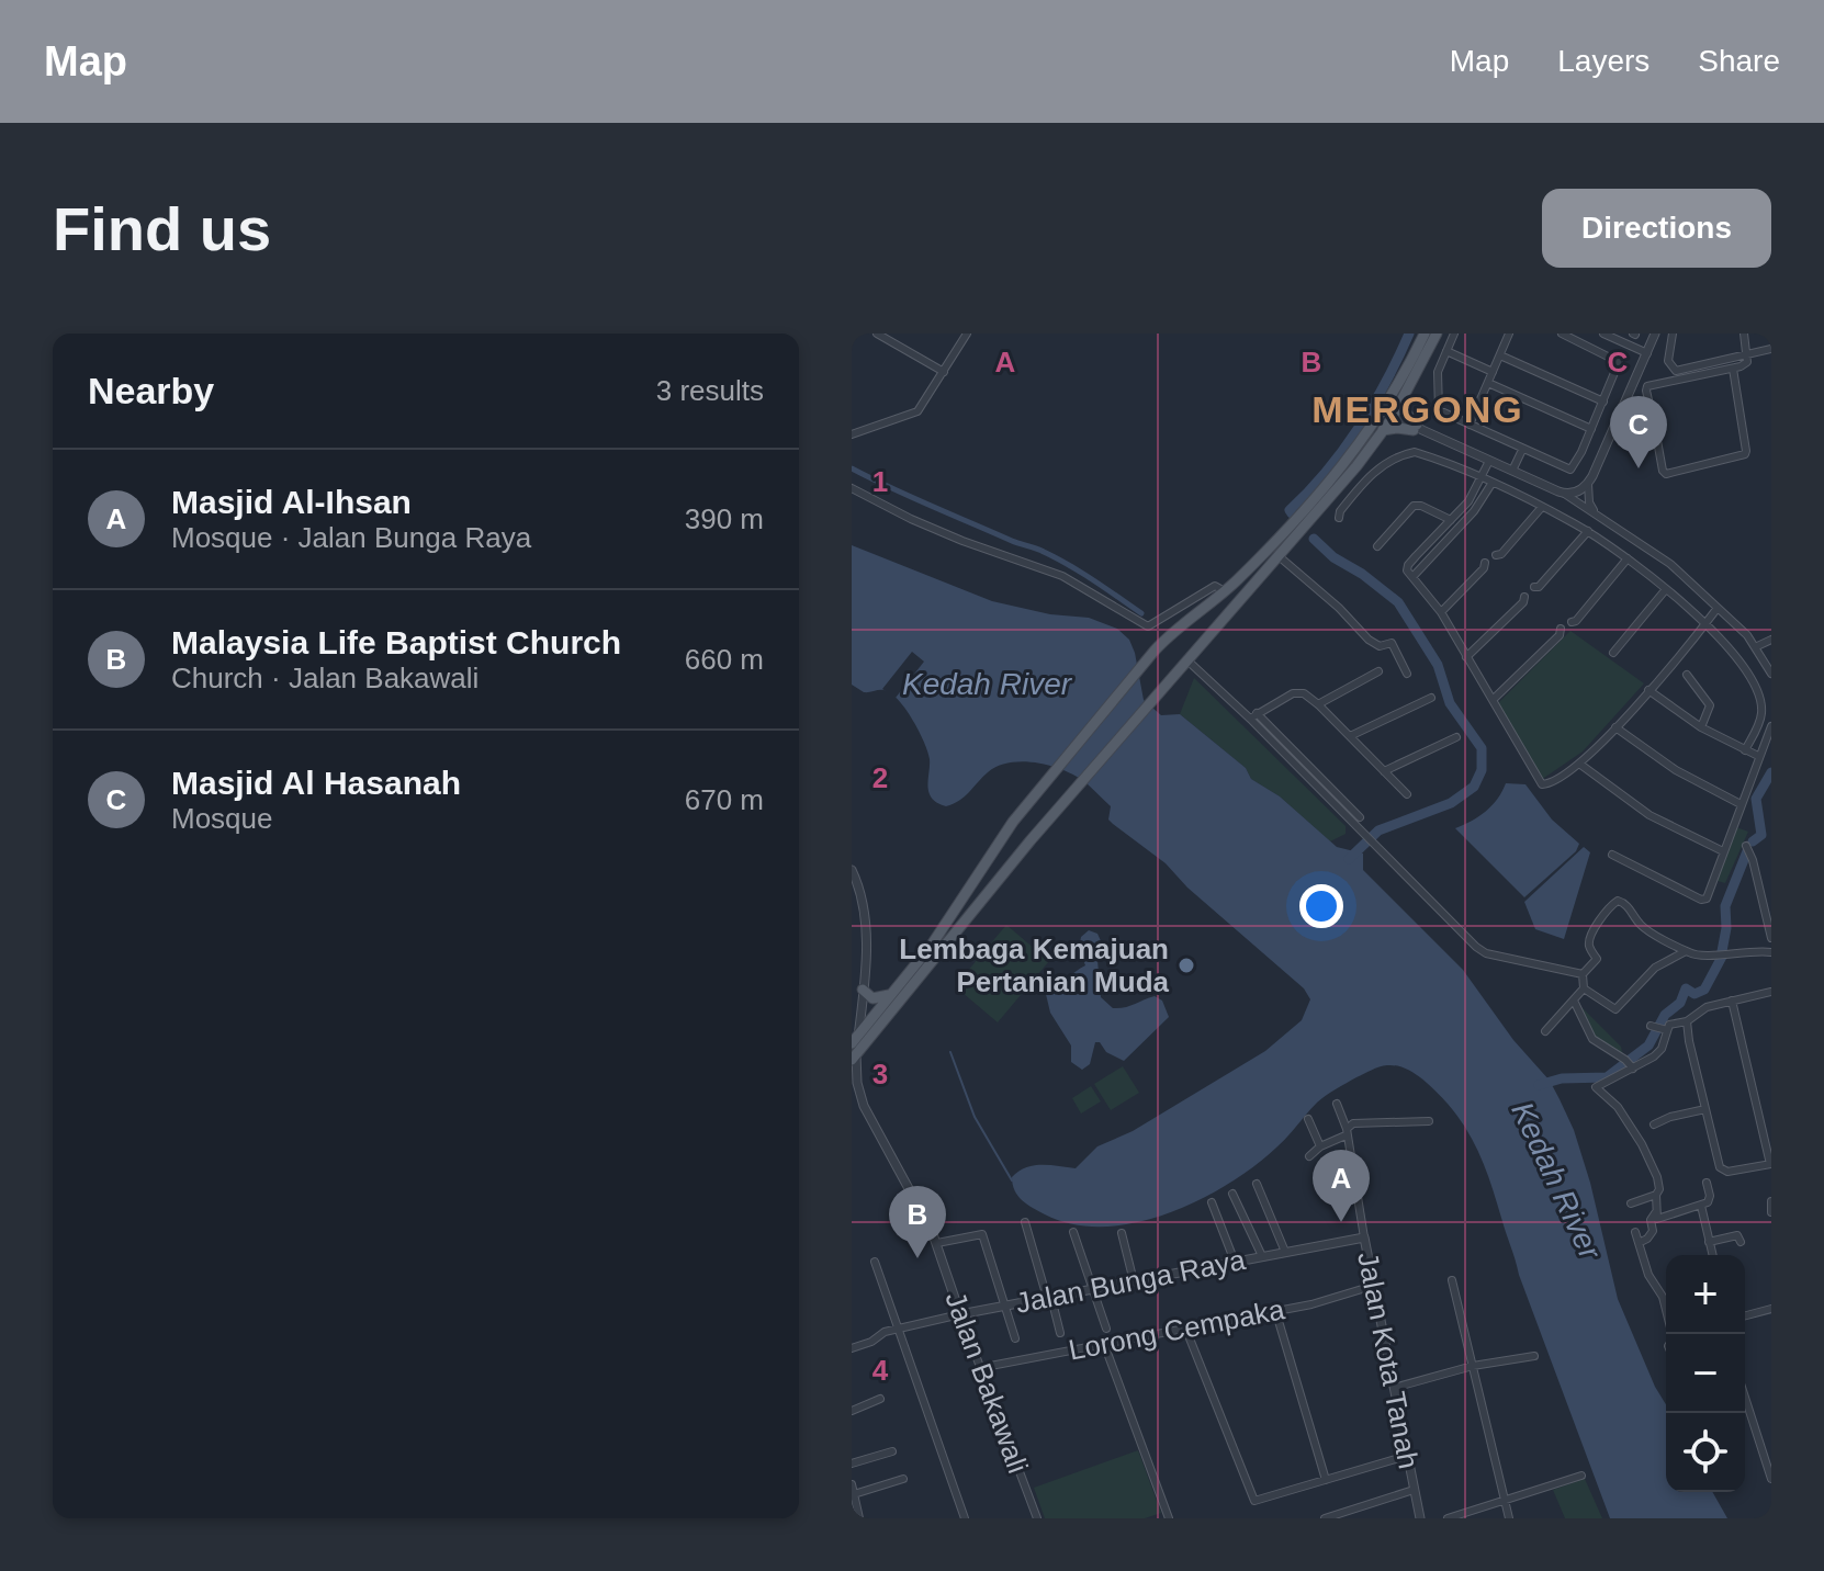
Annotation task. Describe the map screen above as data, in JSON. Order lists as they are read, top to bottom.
{
  "streets": {
    "street": [
      "Jalan Bunga Raya",
      "Lorong Cempaka",
      "Jalan Kota Tanah",
      "Jalan Bakawali"
    ]
  },
  "crossings": [
    ["Jalan Bunga Raya", "Jalan Kota Tanah"],
    ["Jalan Bunga Raya", "Jalan Bakawali"],
    ["Lorong Cempaka", "Jalan Kota Tanah"],
    ["Lorong Cempaka", "Jalan Bakawali"]
  ],
  "districts": ["MERGONG"],
  "water": ["Kedah River"],
  "places": ["Lembaga Kemajuan Pertanian Muda"],
  "page": {
    "header": "Map",
    "nav": ["Map", "Layers", "Share"],
    "buttons": "Directions",
    "title": "Find us",
    "heading": ["Nearby", "3 results"],
    "pins": ["C", "A", "B"],
    "list": [
      {
        "mark": "A",
        "name": "Masjid Al-Ihsan",
        "note": "Mosque · Jalan Bunga Raya",
        "value": "390 m"
      },
      {
        "mark": "B",
        "name": "Malaysia Life Baptist Church",
        "note": "Church · Jalan Bakawali",
        "value": "660 m"
      },
      {
        "mark": "C",
        "name": "Masjid Al Hasanah",
        "note": "Mosque",
        "value": "670 m"
      }
    ],
    "map_buttons": ["+", "−"]
  },
  "grid": {
    "columns": ["A", "B", "C"],
    "rows": [
      "1",
      "2",
      "3",
      "4"
    ]
  }
}
